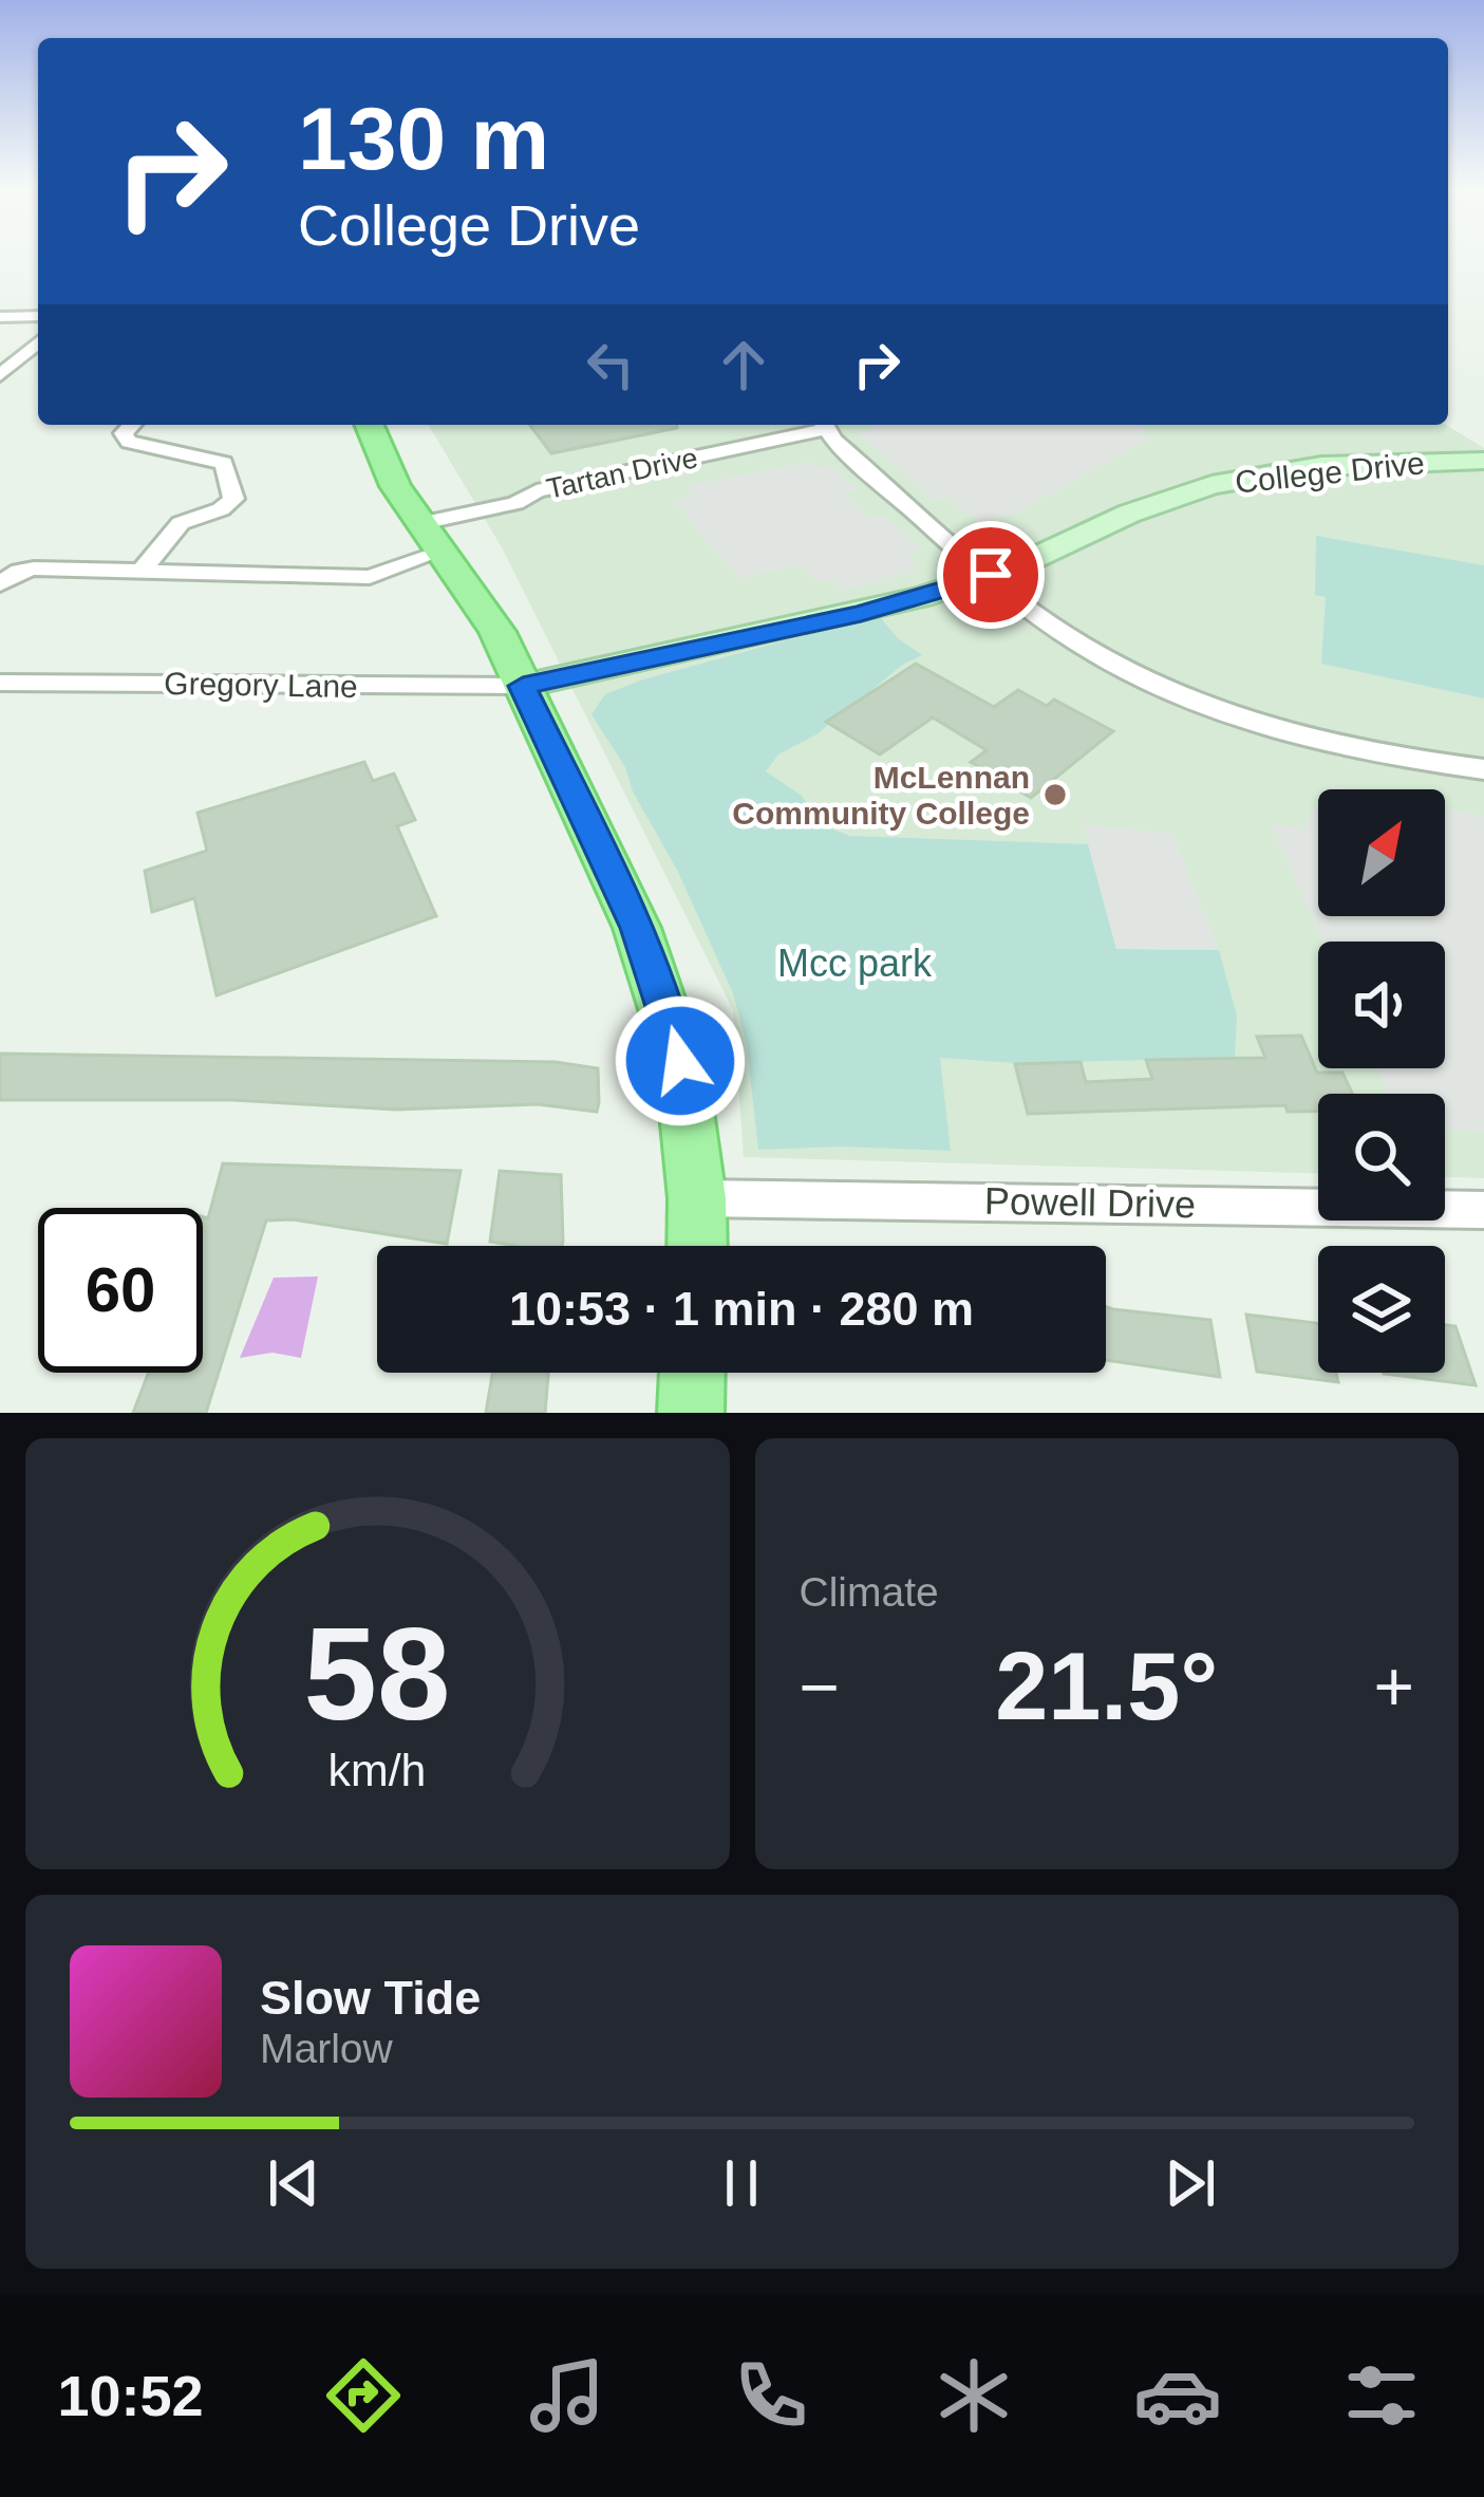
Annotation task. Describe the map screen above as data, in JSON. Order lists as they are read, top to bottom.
{
  "streets": {
    "street": [
      "College Drive",
      "Tartan Drive",
      "Gregory Lane",
      "Powell Drive"
    ]
  },
  "crossings": [
    ["College Drive", "Gregory Lane"]
  ],
  "parks": ["Mcc park"],
  "places": ["McLennan Community College"],
  "north": "top right",
  "page": {
    "turn": ["130 m", "College Drive"],
    "limit": "60",
    "trip": "10:53 · 1 min · 280 m",
    "tile": "Climate",
    "heat": ["−", "21.5°", "+"],
    "song": ["Slow Tide", "Marlow"],
    "tabs": "10:52",
    "gauge": ["58", "km/h"]
  }
}
